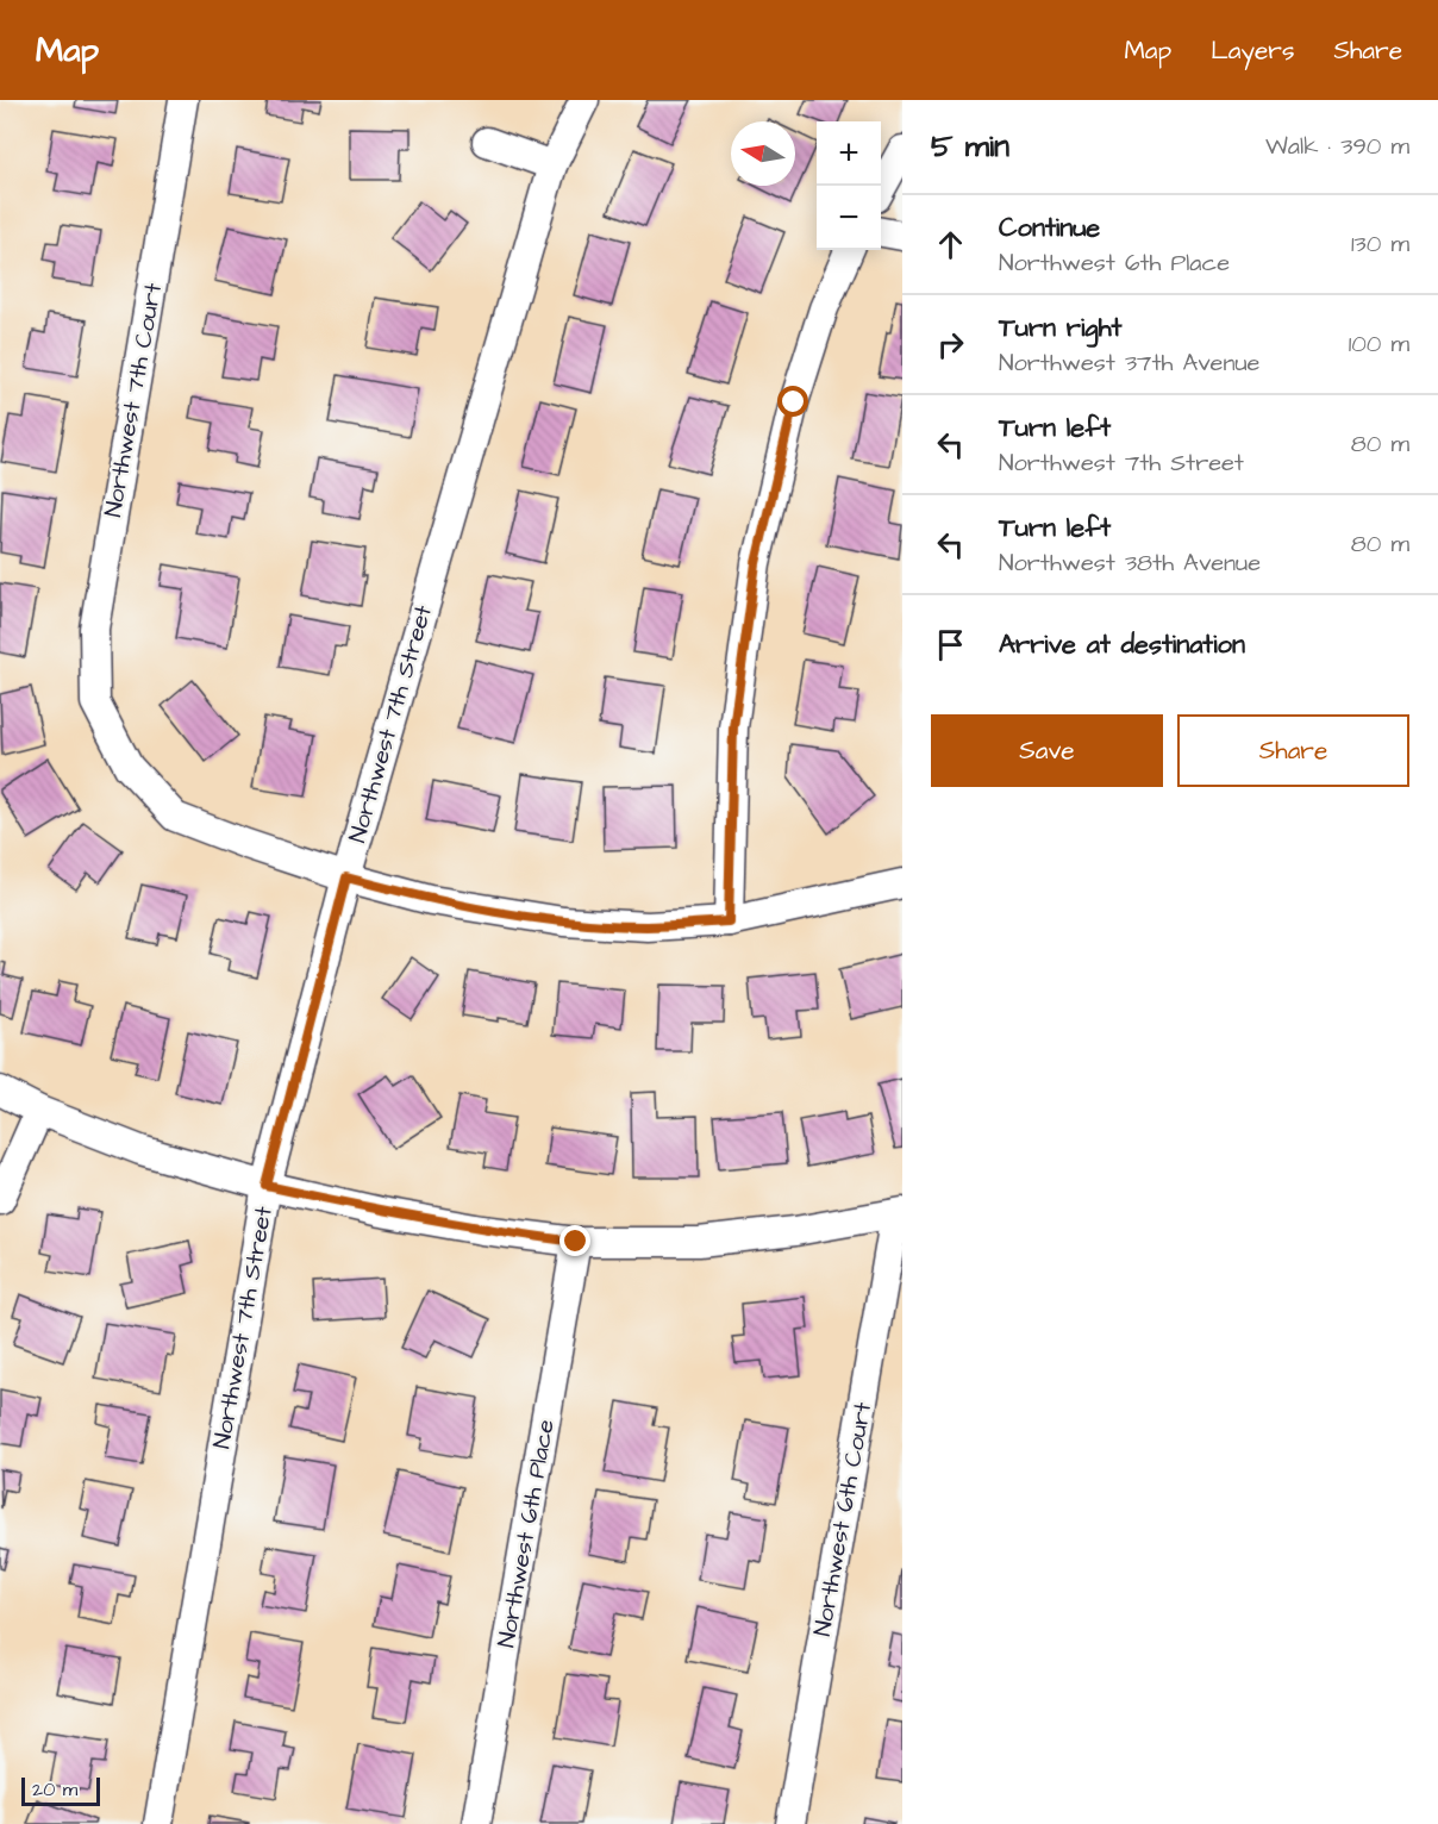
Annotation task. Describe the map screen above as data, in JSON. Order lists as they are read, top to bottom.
{
  "streets": {
    "street": [
      "Northwest 7th Court",
      "Northwest 7th Street",
      "Northwest 6th Court",
      "Northwest 6th Place"
    ]
  },
  "crossings": [
    ["Northwest 7th Court", "Northwest 7th Street"]
  ],
  "scale_bar": "20 m",
  "north": "left",
  "page": {
    "header": "Map",
    "nav": ["Map", "Layers", "Share"],
    "heading": ["5 min", "Walk · 390 m"],
    "map_buttons": ["+", "−"],
    "list": [
      ["Continue", "Northwest 6th Place", "130 m"],
      ["Turn right", "Northwest 37th Avenue", "100 m"],
      ["Turn left", "Northwest 7th Street", "80 m"],
      ["Turn left", "Northwest 38th Avenue", "80 m"],
      "Arrive at destination"
    ],
    "buttons": ["Save", "Share"],
    "scale": "20 m"
  }
}
